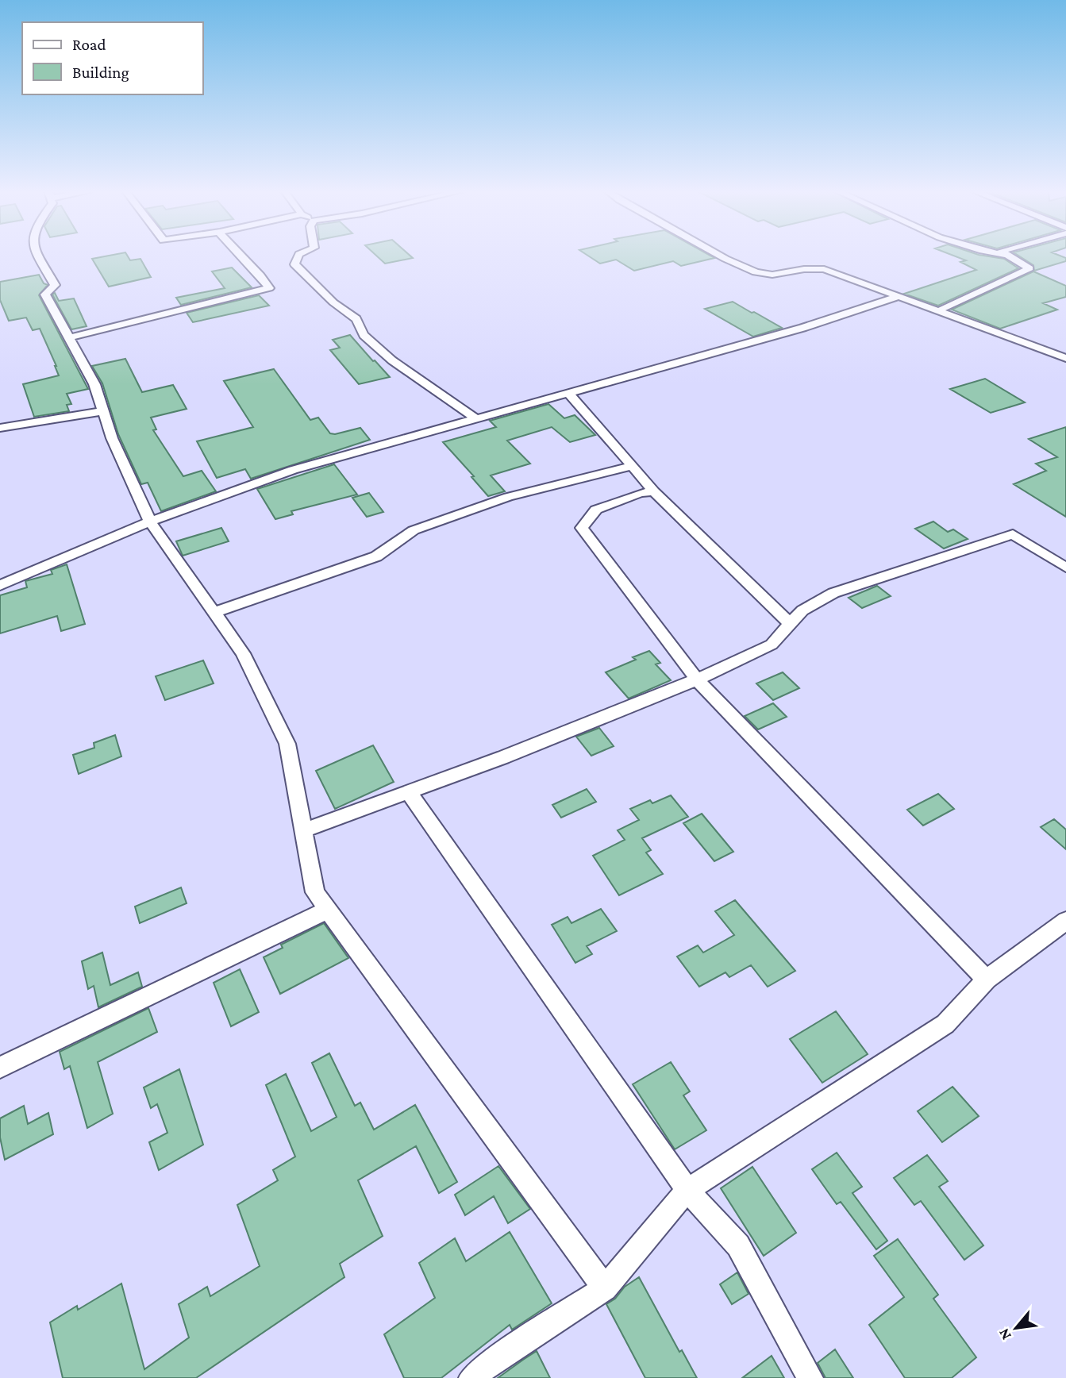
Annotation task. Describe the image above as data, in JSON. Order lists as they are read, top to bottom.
{
  "legend": ["Road", "Building"],
  "north": "bottom left"
}
